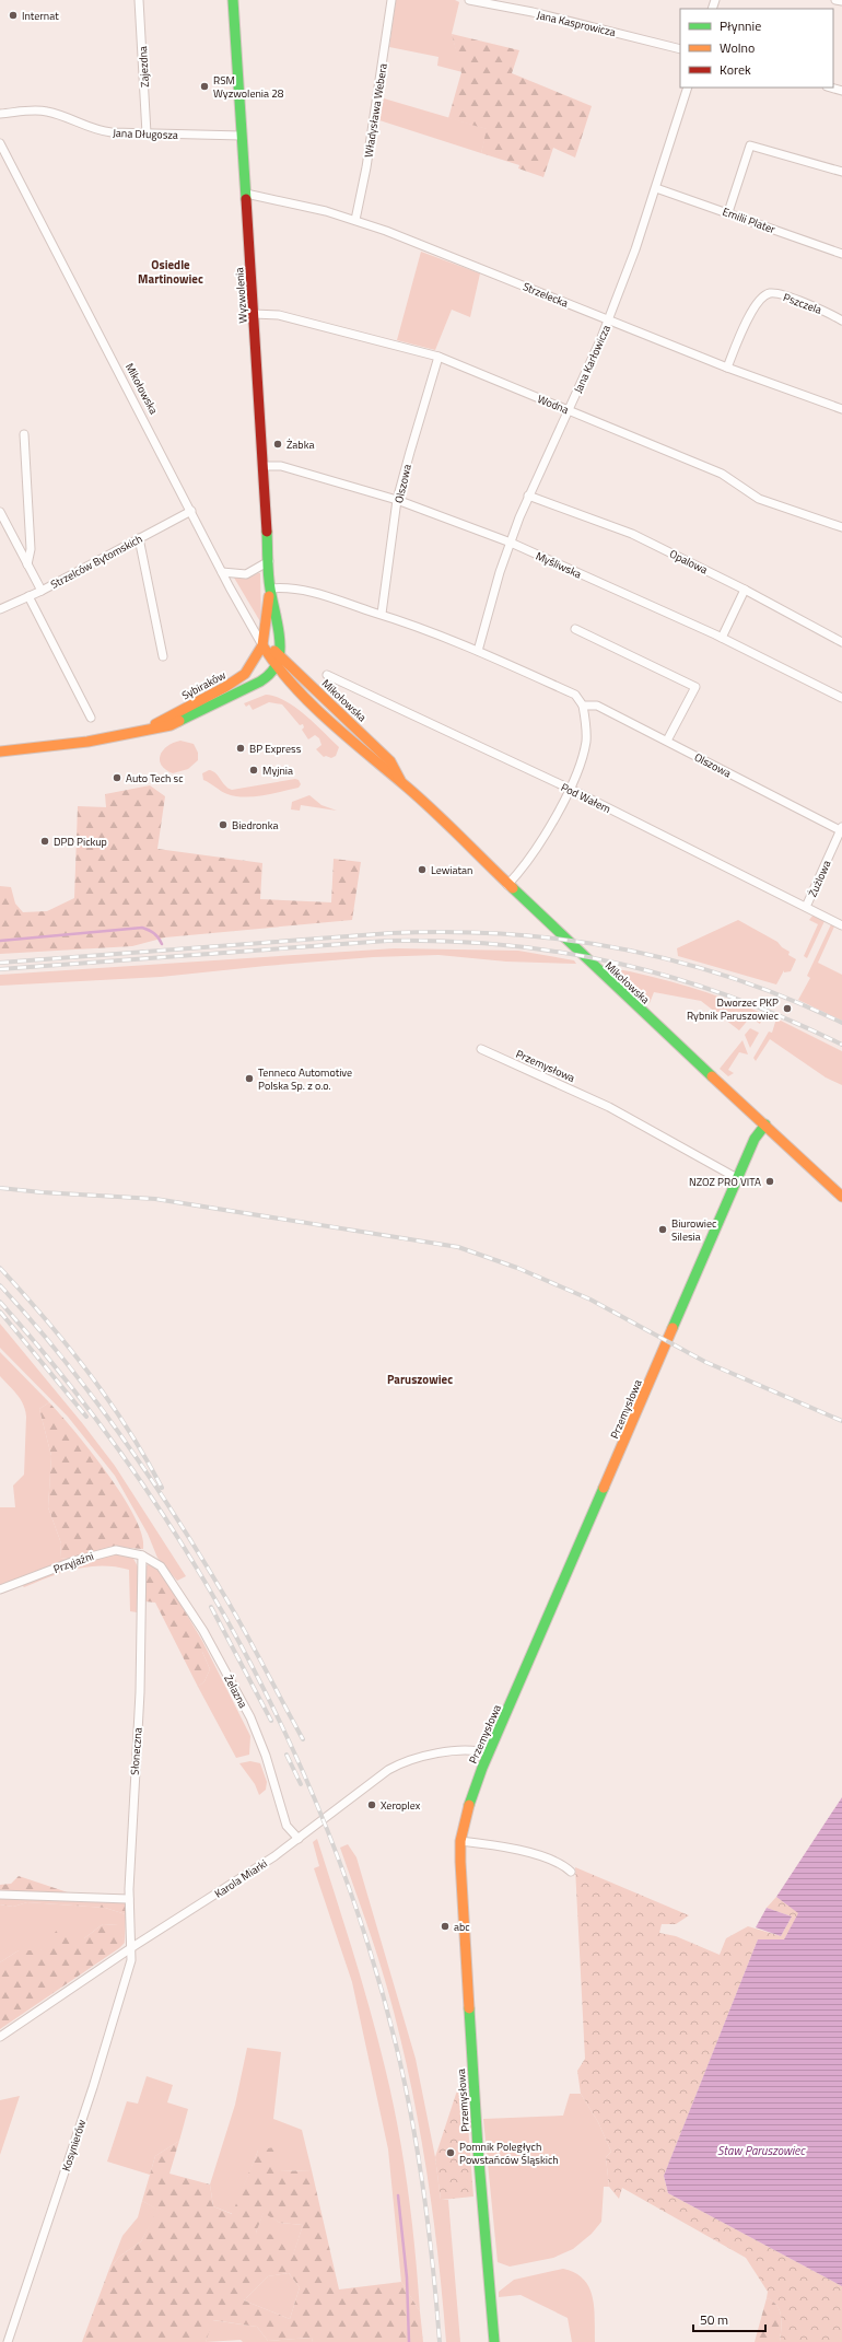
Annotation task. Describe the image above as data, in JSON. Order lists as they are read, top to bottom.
{
  "streets": {
    "main road": [
      "Wyzwolenia",
      "Mikołowska",
      "Sybiraków",
      "Przemysłowa"
    ],
    "street": [
      "Jana Kasprowicza",
      "Zajezdna",
      "Władysława Webera",
      "Jana Długosza",
      "Emilii Plater",
      "Strzelecka",
      "Pszczela",
      "Jana Karłowicza",
      "Wodna",
      "Olszowa",
      "Strzelców Bytomskich",
      "Opalowa",
      "Myśliwska",
      "Pod Wałem",
      "Żużlowa",
      "Przyjaźni",
      "Żelazna",
      "Słoneczna",
      "Karola Miarki",
      "Kosynierów"
    ]
  },
  "crossings": [
    ["Zajezdna", "Jana Długosza"],
    ["Władysława Webera", "Strzelecka"],
    ["Jana Długosza", "Wyzwolenia"],
    ["Emilii Plater", "Jana Karłowicza"],
    ["Strzelecka", "Wyzwolenia"],
    ["Strzelecka", "Pszczela"],
    ["Strzelecka", "Jana Karłowicza"],
    ["Wyzwolenia", "Mikołowska"],
    ["Wyzwolenia", "Wodna"],
    ["Wyzwolenia", "Myśliwska"],
    ["Wyzwolenia", "Sybiraków"],
    ["Jana Karłowicza", "Wodna"],
    ["Jana Karłowicza", "Opalowa"],
    ["Jana Karłowicza", "Myśliwska"],
    ["Mikołowska", "Strzelców Bytomskich"],
    ["Mikołowska", "Sybiraków"],
    ["Mikołowska", "Przemysłowa"],
    ["Wodna", "Olszowa"],
    ["Olszowa", "Myśliwska"],
    ["Olszowa", "Żużlowa"],
    ["Pod Wałem", "Żużlowa"],
    ["Przemysłowa", "Karola Miarki"],
    ["Przyjaźni", "Żelazna"],
    ["Przyjaźni", "Słoneczna"],
    ["Żelazna", "Słoneczna"],
    ["Żelazna", "Karola Miarki"],
    ["Słoneczna", "Karola Miarki"],
    ["Słoneczna", "Kosynierów"],
    ["Karola Miarki", "Kosynierów"]
  ],
  "districts": ["Osiedle Martinowiec", "Paruszowiec"],
  "water": ["Staw Paruszowiec"],
  "places": [
    "Internat",
    "RSM Wyzwolenia 28",
    "Żabka",
    "BP Express",
    "Myjnia",
    "Auto Tech sc",
    "Biedronka",
    "DPD Pickup",
    "Lewiatan",
    "Dworzec PKP Rybnik Paruszowiec",
    "Tenneco Automotive Polska Sp. z o.o.",
    "NZOZ PRO VITA",
    "Biurowiec Silesia",
    "Xeroplex",
    "abc",
    "Pomnik Poległych Powstańców Śląskich"
  ],
  "legend": ["Płynnie", "Wolno", "Korek"],
  "scale_bar": "50 m"
}
